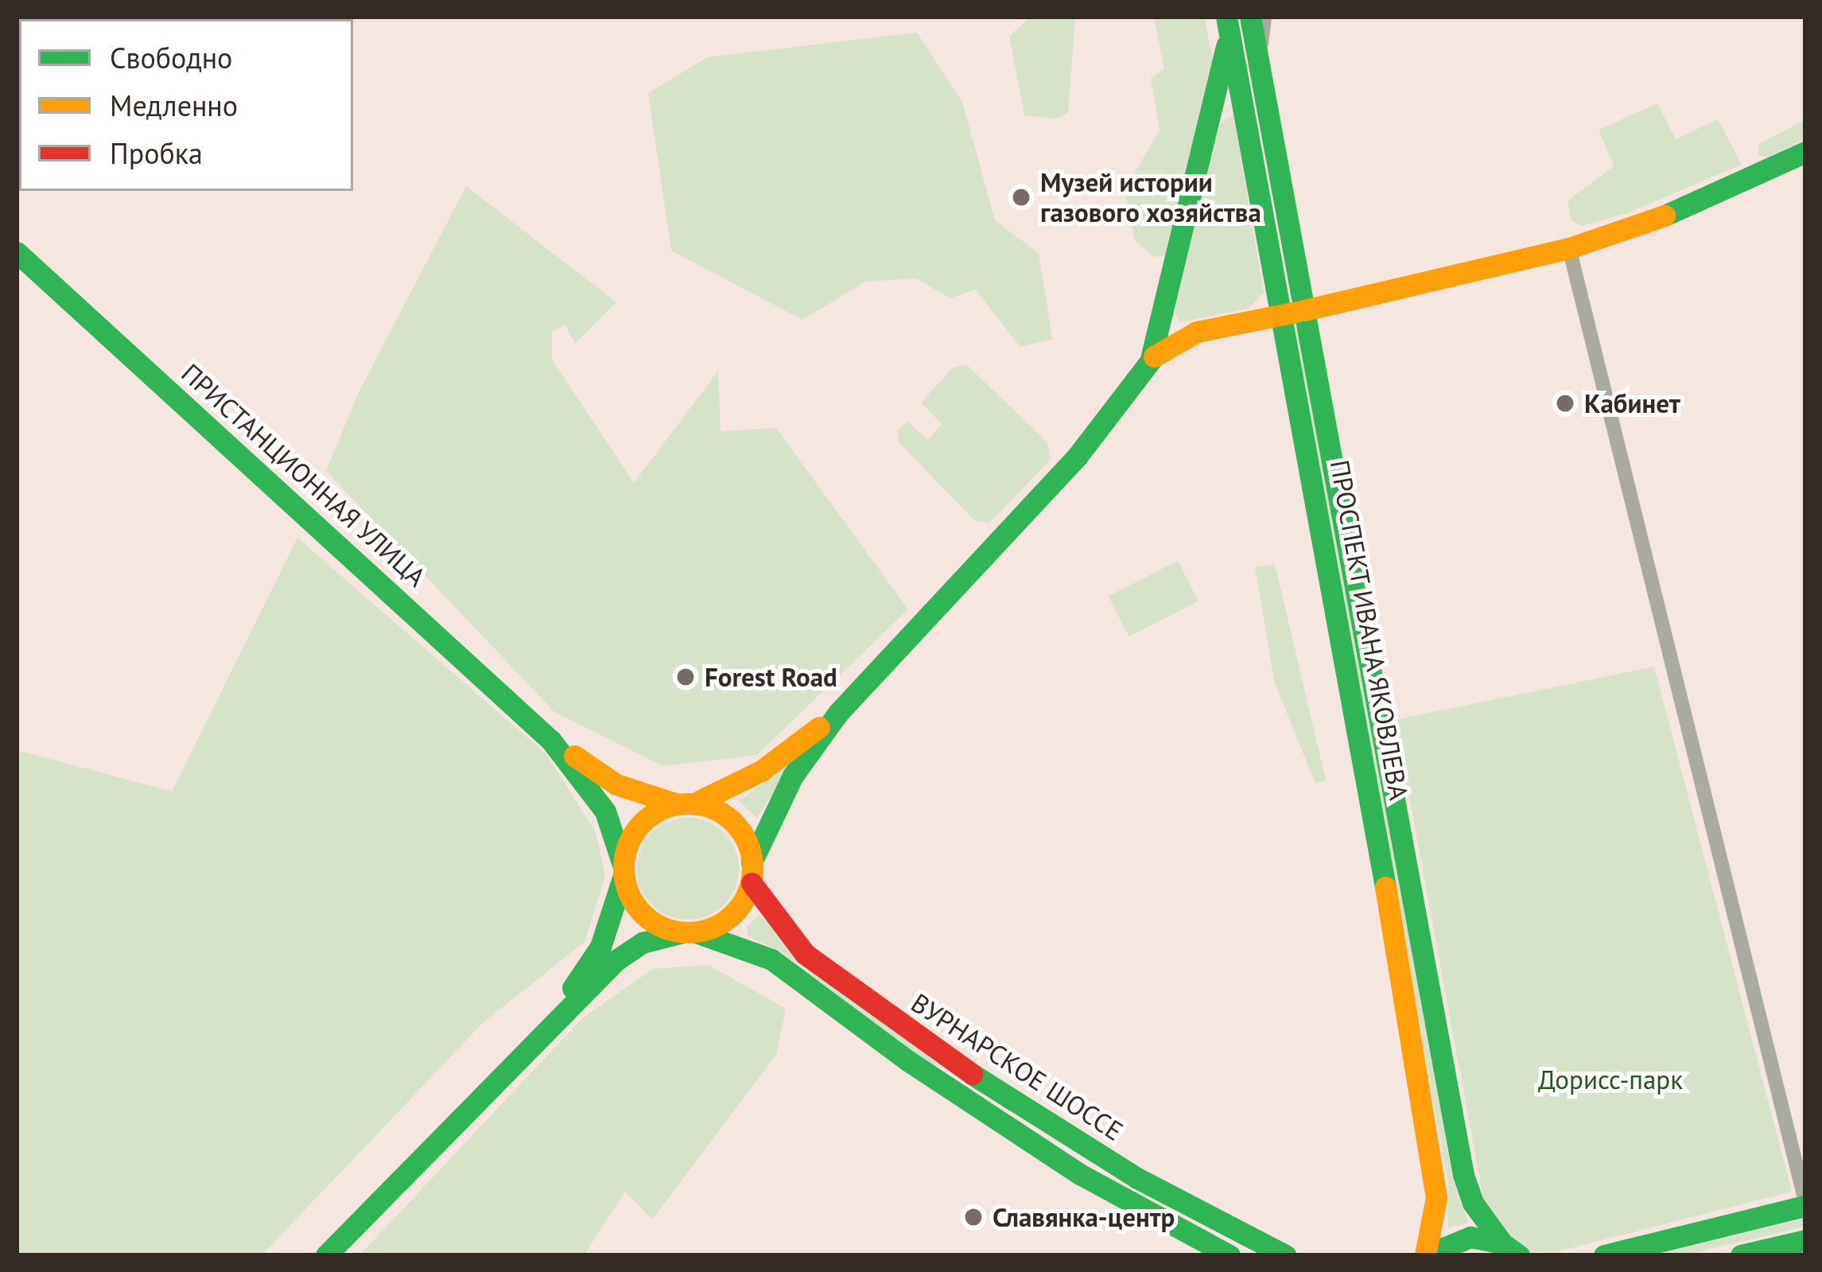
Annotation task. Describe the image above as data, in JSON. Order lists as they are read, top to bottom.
{
  "streets": {
    "main road": ["ПРИСТАНЦИОННАЯ УЛИЦА", "ПРОСПЕКТ ИВАНА ЯКОВЛЕВА", "ВУРНАРСКОЕ ШОССЕ"]
  },
  "crossings": [
    ["ПРИСТАНЦИОННАЯ УЛИЦА", "ВУРНАРСКОЕ ШОССЕ"]
  ],
  "parks": ["Дорисс-парк"],
  "places": [
    "Музей истории газового хозяйства",
    "Кабинет",
    "Forest Road",
    "Славянка-центр"
  ],
  "legend": ["Свободно", "Медленно", "Пробка"]
}
